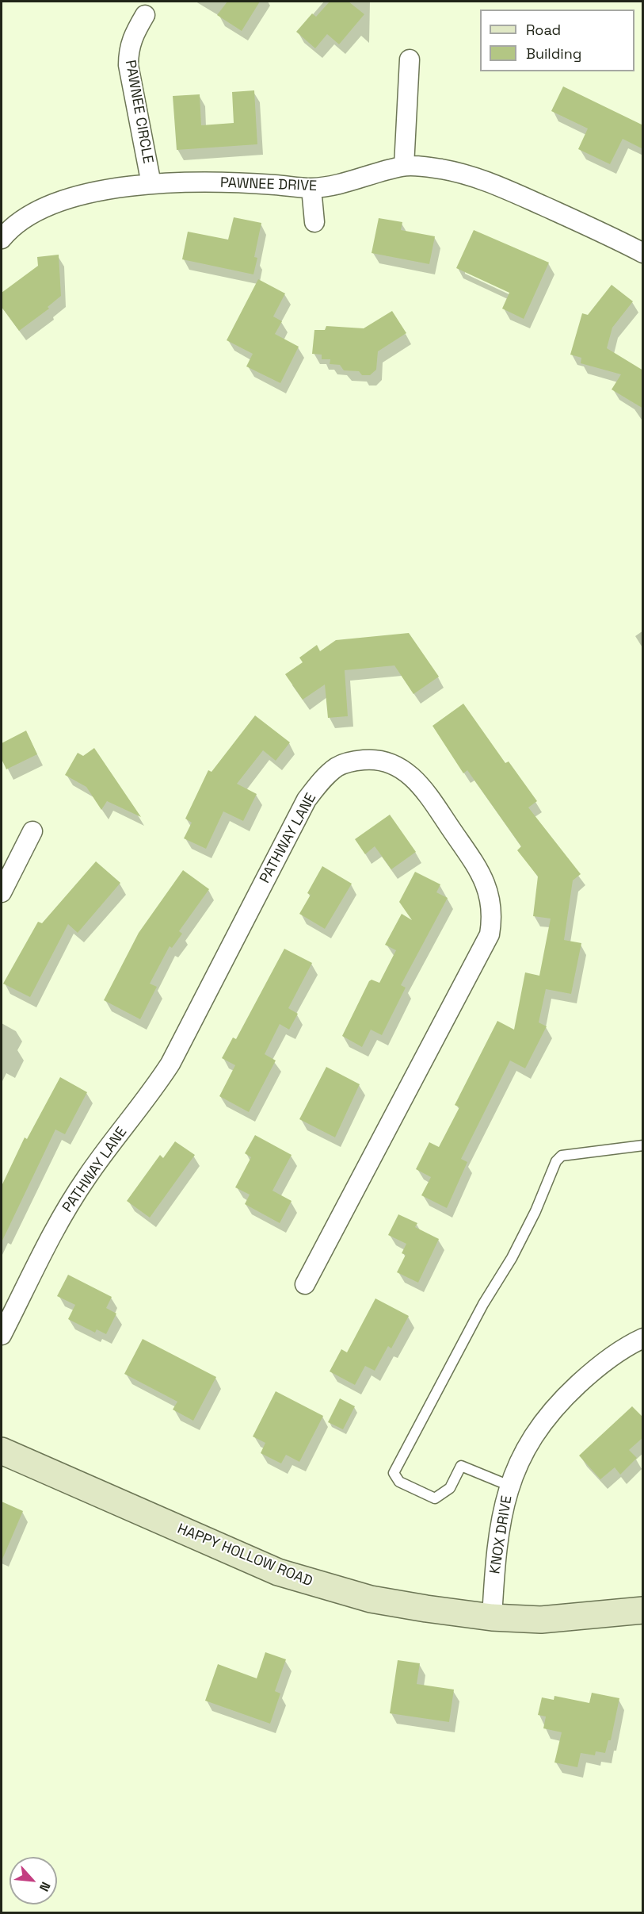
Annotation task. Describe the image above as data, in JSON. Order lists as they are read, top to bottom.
{
  "streets": {
    "main road": ["HAPPY HOLLOW ROAD"],
    "street": [
      "PAWNEE CIRCLE",
      "PAWNEE DRIVE",
      "PATHWAY LANE",
      "KNOX DRIVE"
    ]
  },
  "crossings": [
    ["PAWNEE CIRCLE", "PAWNEE DRIVE"],
    ["KNOX DRIVE", "HAPPY HOLLOW ROAD"]
  ],
  "legend": ["Road", "Building"],
  "north": "bottom right"
}
